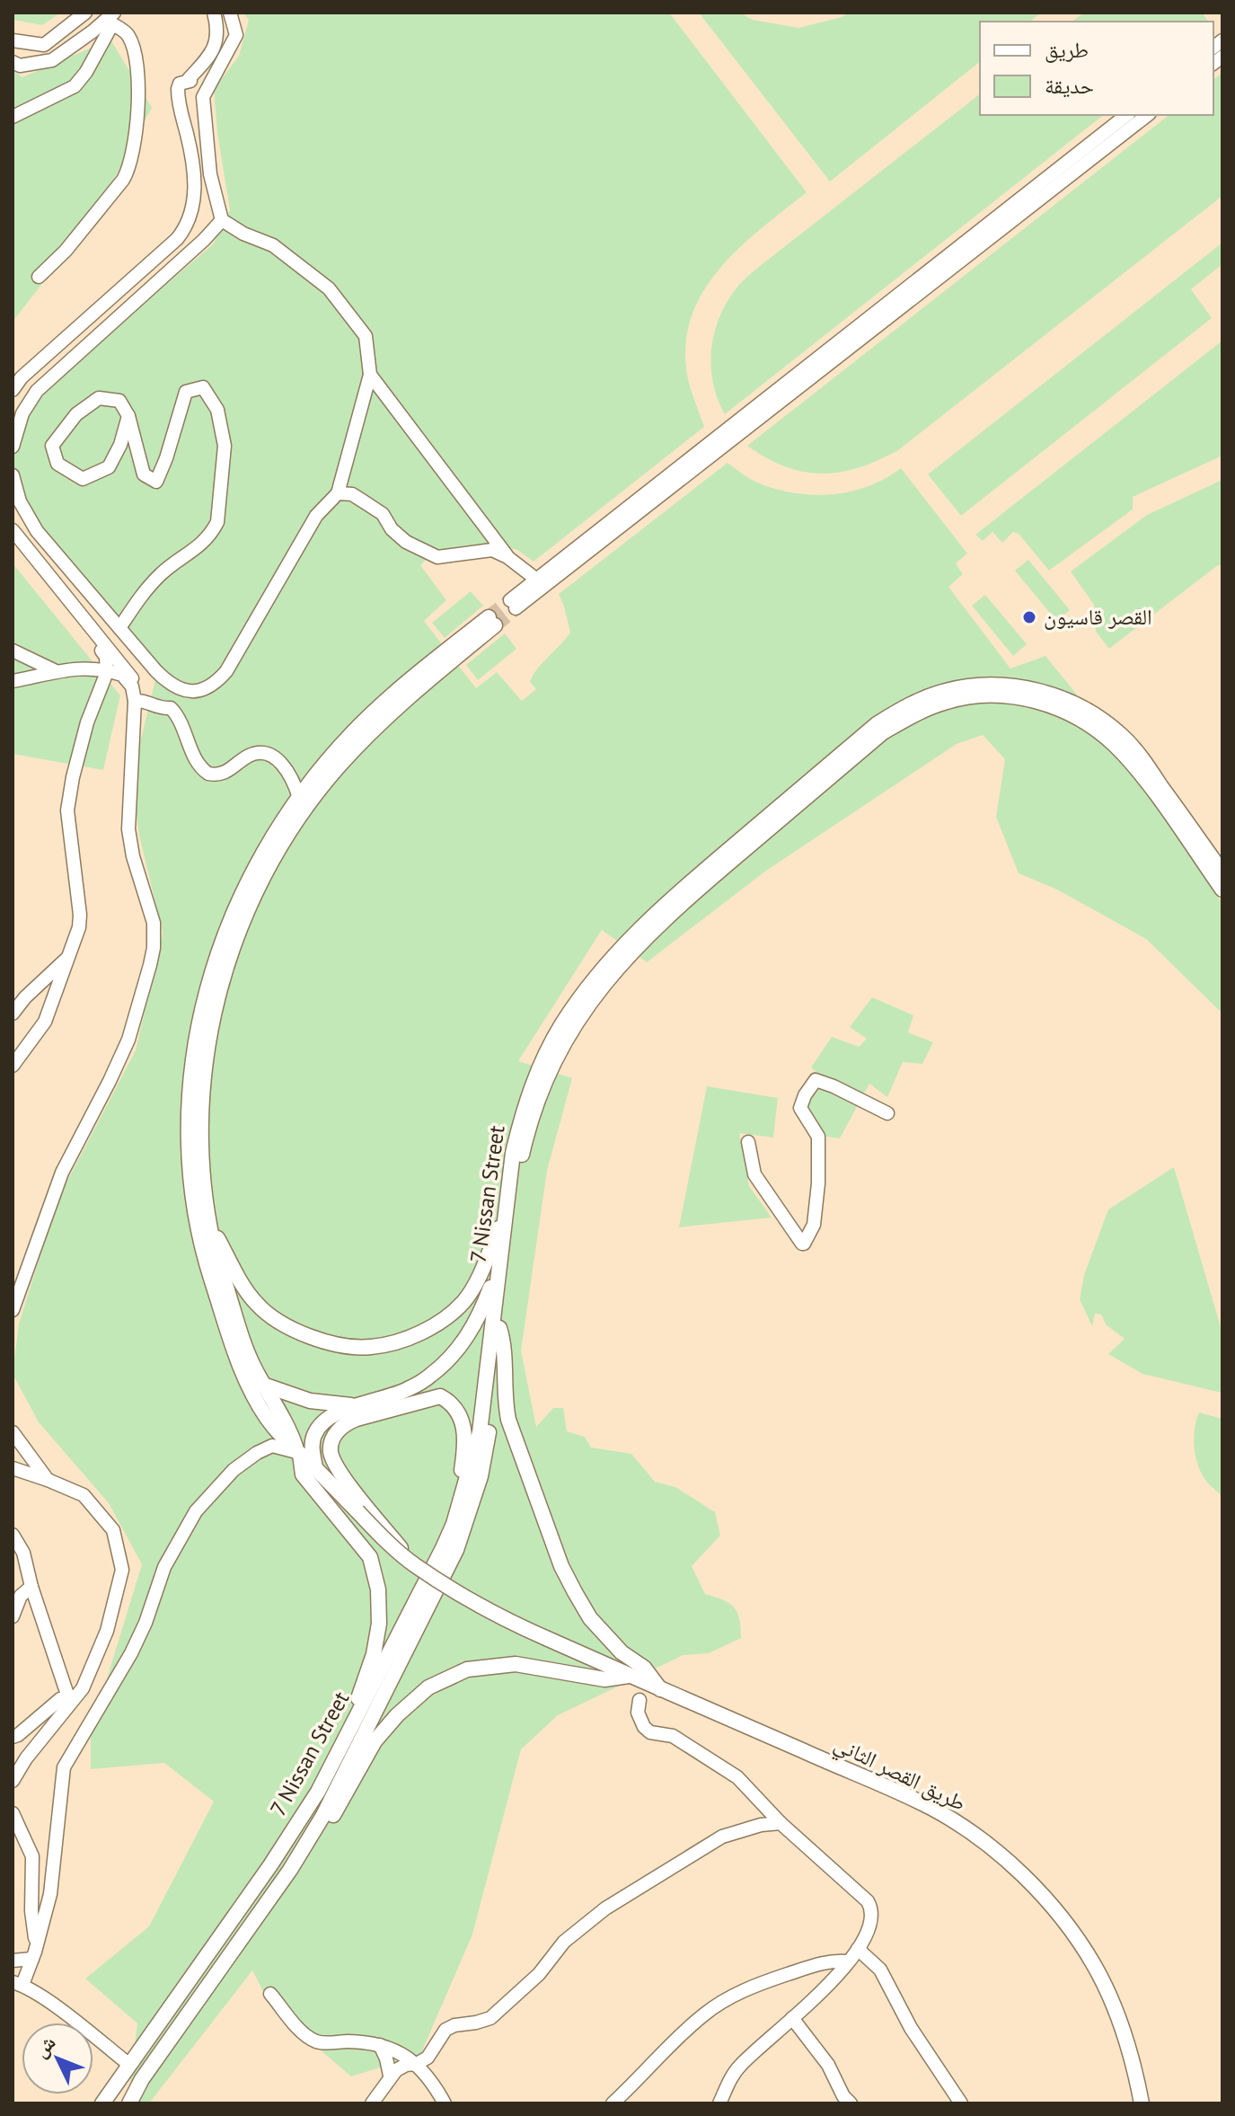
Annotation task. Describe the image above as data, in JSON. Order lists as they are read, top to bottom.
{
  "streets": {
    "main road": ["7 Nissan Street", "طريق القصر الثاني"]
  },
  "places": ["القصر قاسيون"],
  "legend": ["طريق", "حديقة"],
  "north": "top left"
}
